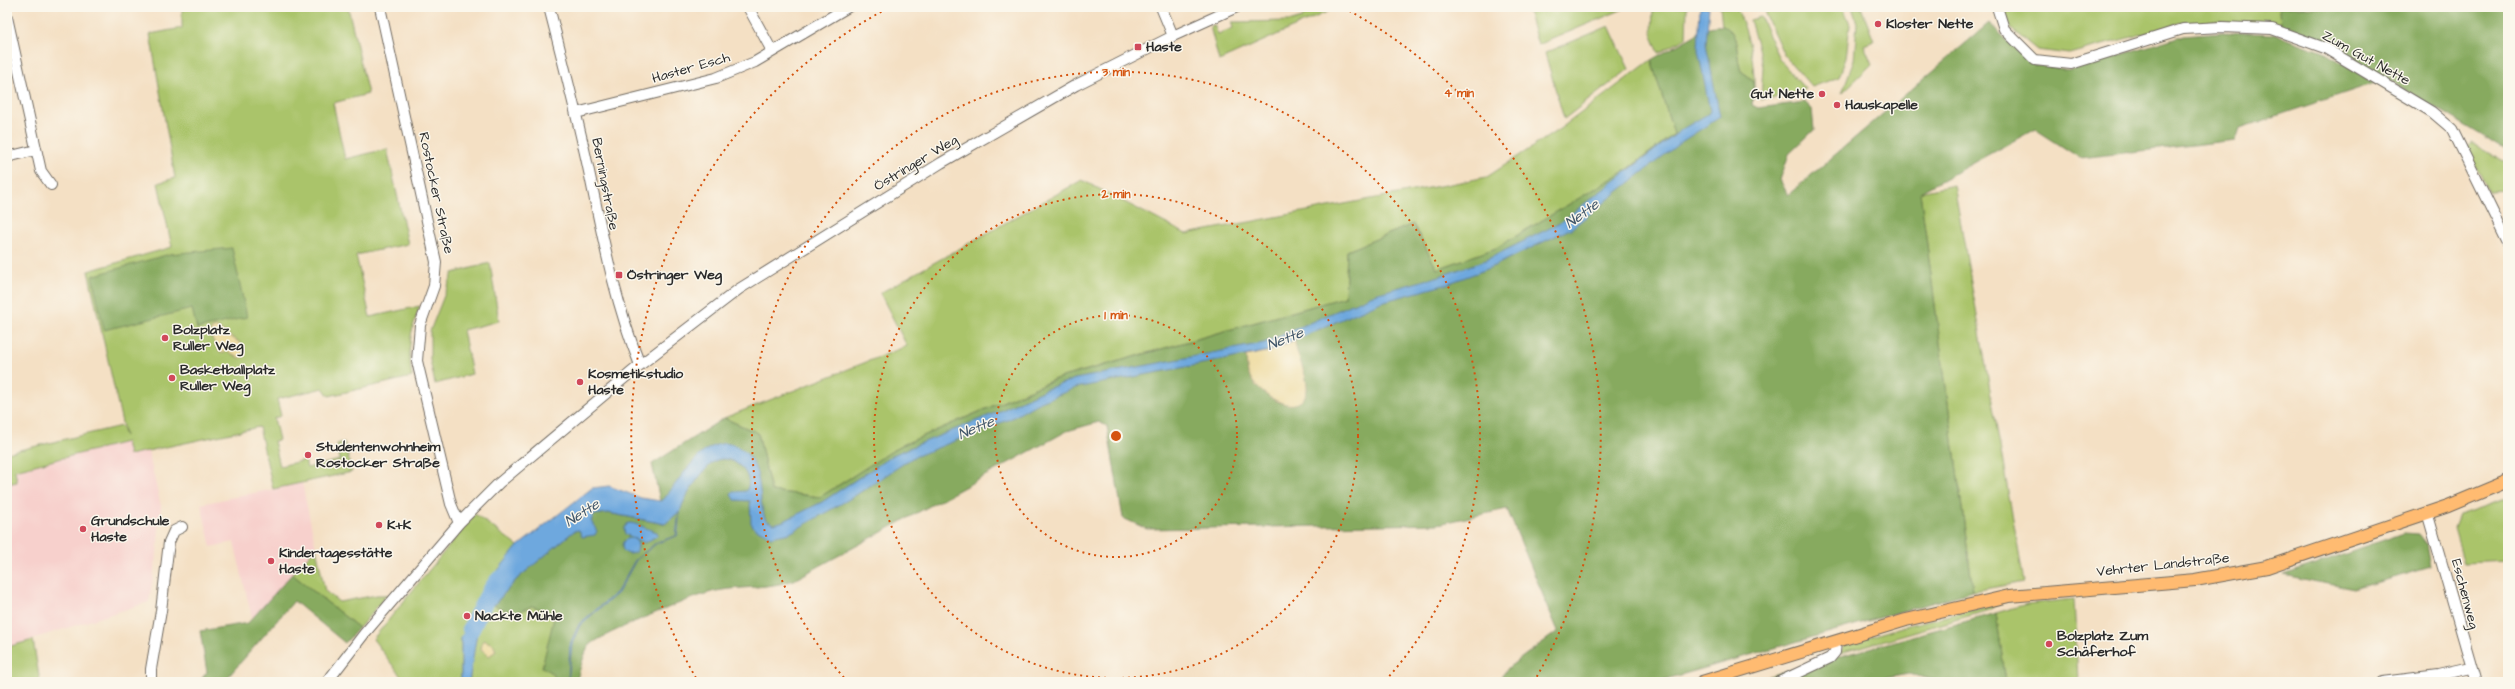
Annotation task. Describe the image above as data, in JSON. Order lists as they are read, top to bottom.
{
  "streets": {
    "main road": ["Vehrter Landstraße"],
    "street": [
      "Zum Gut Nette",
      "Haster Esch",
      "Östringer Weg",
      "Berningstraße",
      "Rostocker Straße",
      "Eschenweg"
    ]
  },
  "crossings": [
    ["Haster Esch", "Berningstraße"],
    ["Östringer Weg", "Berningstraße"],
    ["Östringer Weg", "Rostocker Straße"],
    ["Vehrter Landstraße", "Eschenweg"]
  ],
  "water": ["Nette"],
  "places": {
    "other": [
      "Kloster Nette",
      "Gut Nette",
      "Hauskapelle",
      "Bolzplatz Ruller Weg",
      "Basketballplatz Ruller Weg",
      "Kosmetikstudio Haste",
      "Studentenwohnheim Rostocker Straße",
      "K+K",
      "Grundschule Haste",
      "Kindertagesstätte Haste",
      "Nackte Mühle",
      "Bolzplatz Zum Schäferhof"
    ],
    "transit": ["Haste", "Östringer Weg"]
  },
  "rings": [
    "3 min",
    "4 min",
    "2 min",
    "1 min"
  ]
}
